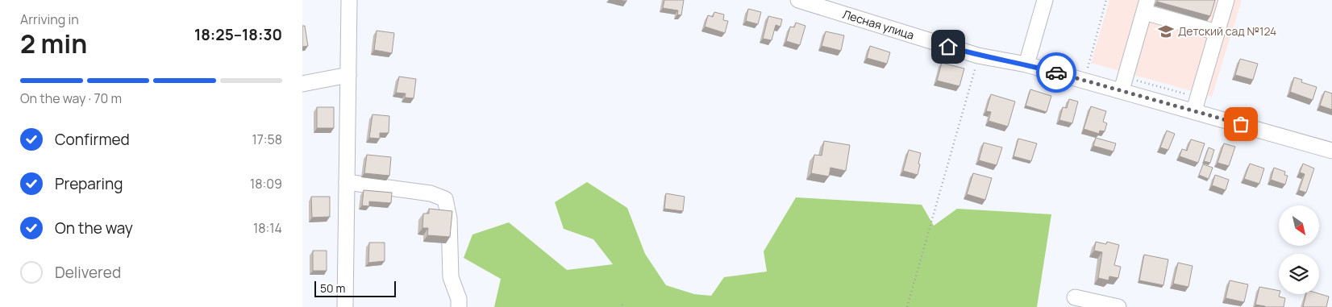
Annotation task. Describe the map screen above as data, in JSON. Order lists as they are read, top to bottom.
{
  "streets": {
    "street": ["Лесная улица"]
  },
  "places": {
    "school or university": ["Детский сад №124"]
  },
  "scale_bar": "50 m",
  "north": "bottom right",
  "page": {
    "heading": ["2 min", "Arriving in", "18:25–18:30"],
    "bar": "On the way · 70 m",
    "list": [
      ["Confirmed", "17:58"],
      ["Preparing", "18:09"],
      ["On the way", "18:14"],
      "Delivered"
    ],
    "scale": "50 m"
  }
}
